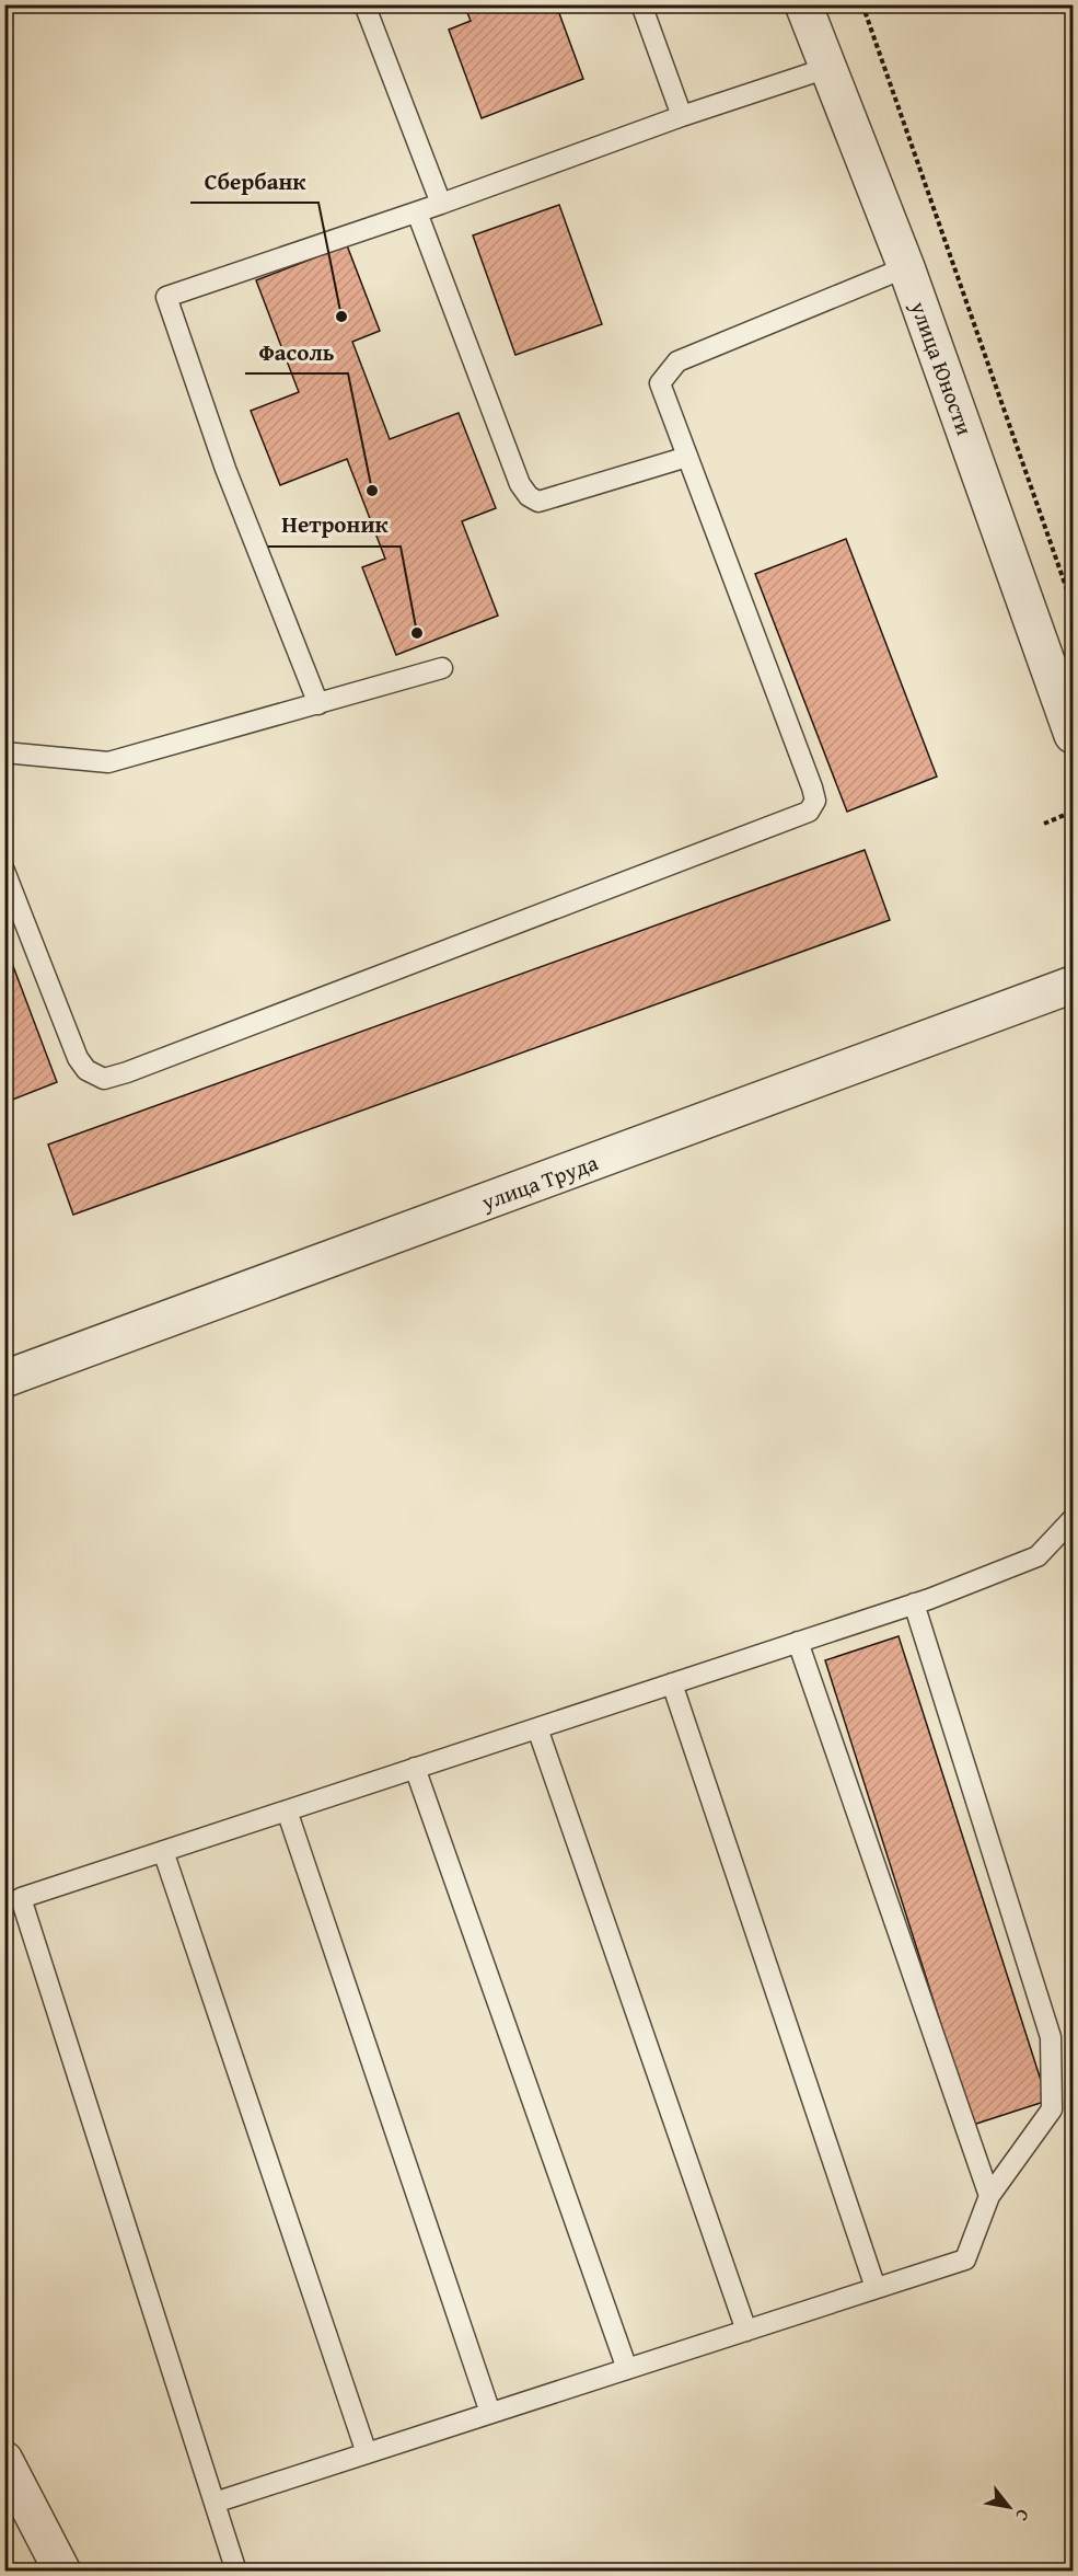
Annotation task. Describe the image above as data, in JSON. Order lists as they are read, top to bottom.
{
  "streets": {
    "street": ["улица Юности", "улица Труда"]
  },
  "places": ["Сбербанк", "Фасоль", "Нетроник"],
  "north": "bottom right"
}
